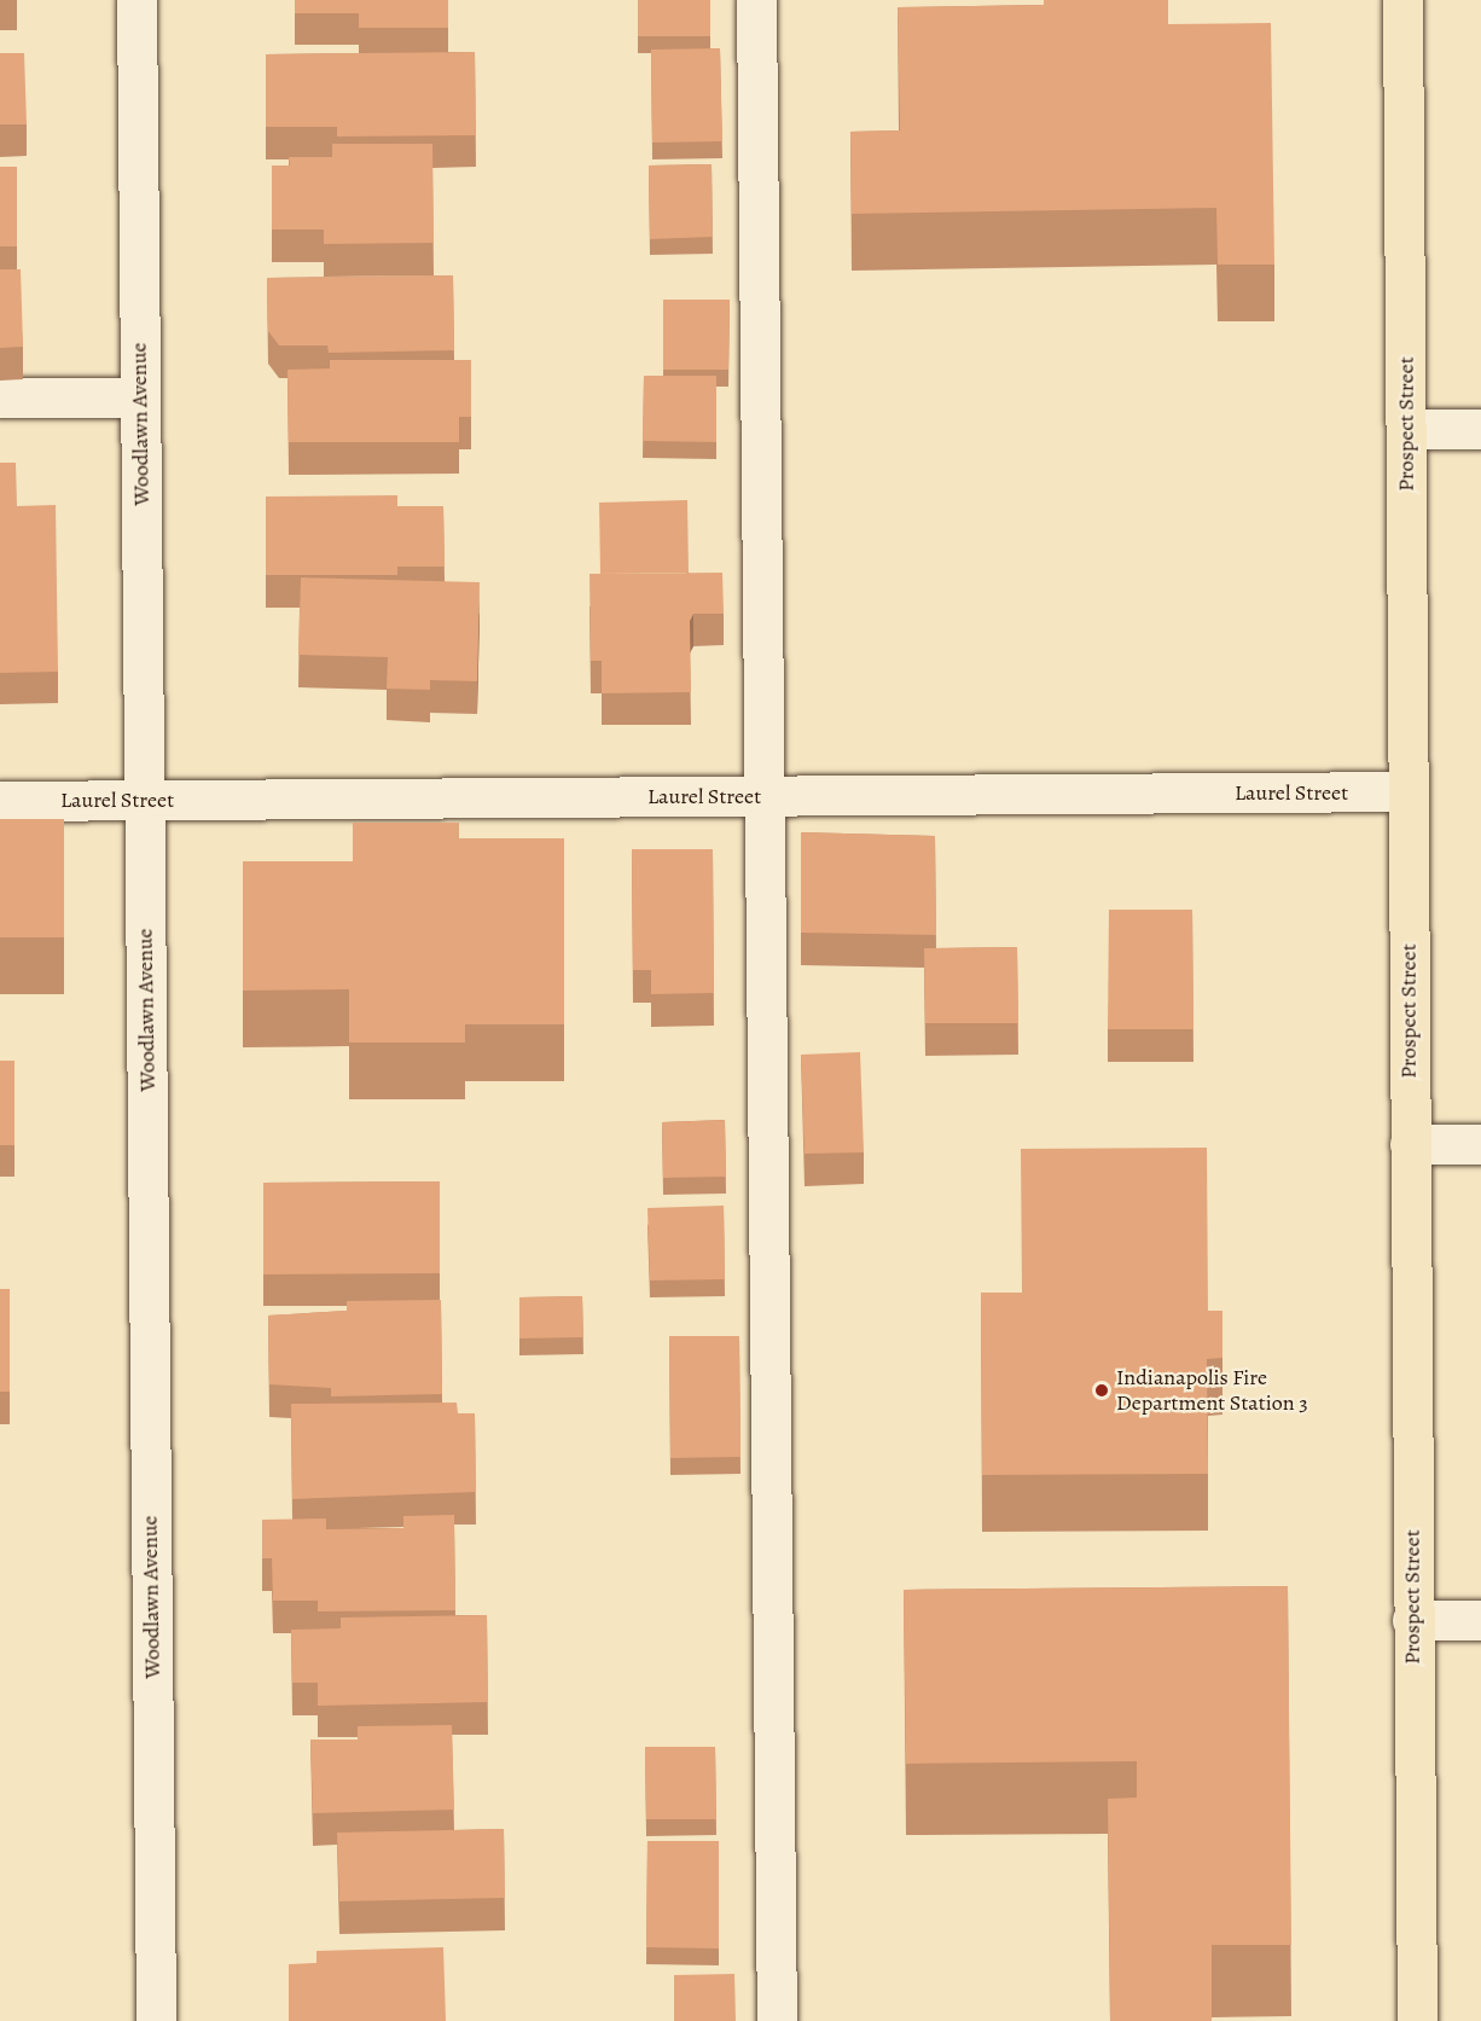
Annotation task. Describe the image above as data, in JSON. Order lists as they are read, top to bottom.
{
  "streets": {
    "main road": ["Prospect Street"],
    "street": ["Woodlawn Avenue", "Laurel Street"]
  },
  "crossings": [
    ["Woodlawn Avenue", "Laurel Street"],
    ["Prospect Street", "Laurel Street"]
  ],
  "places": ["Indianapolis Fire Department Station 3"]
}
